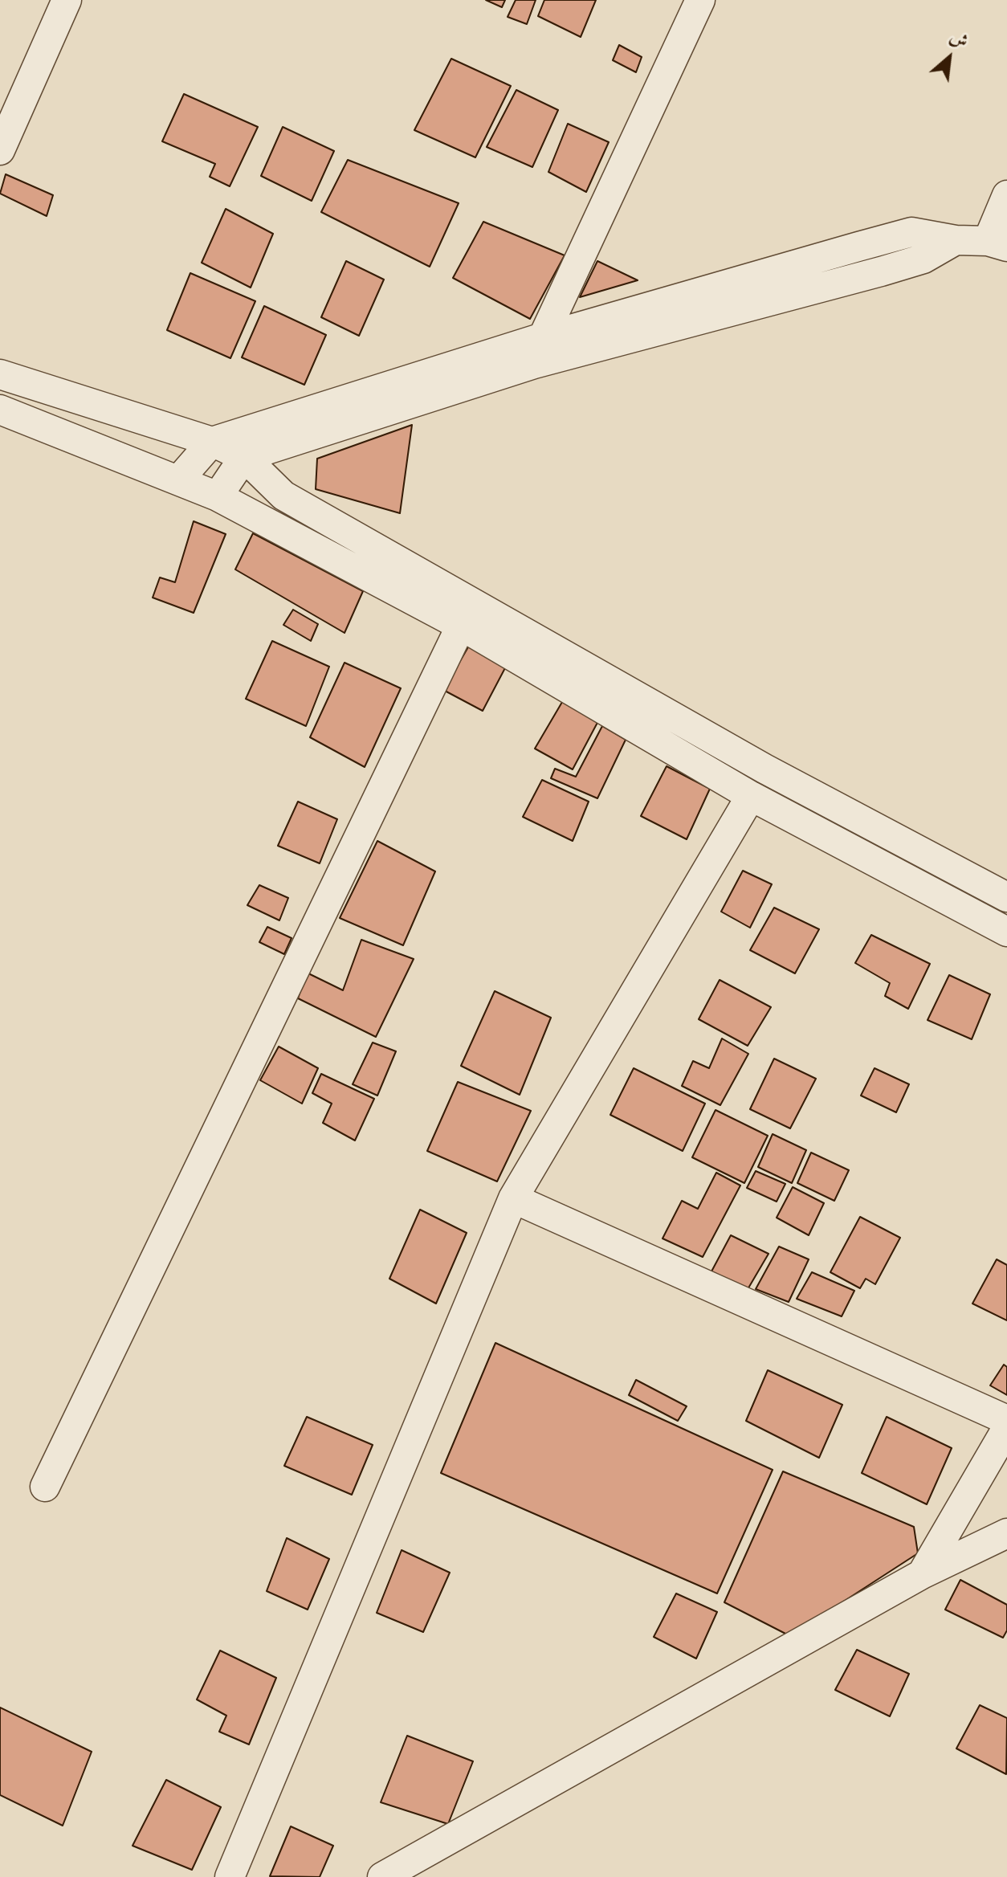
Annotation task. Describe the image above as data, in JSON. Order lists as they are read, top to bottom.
{
  "north": "top right"
}
